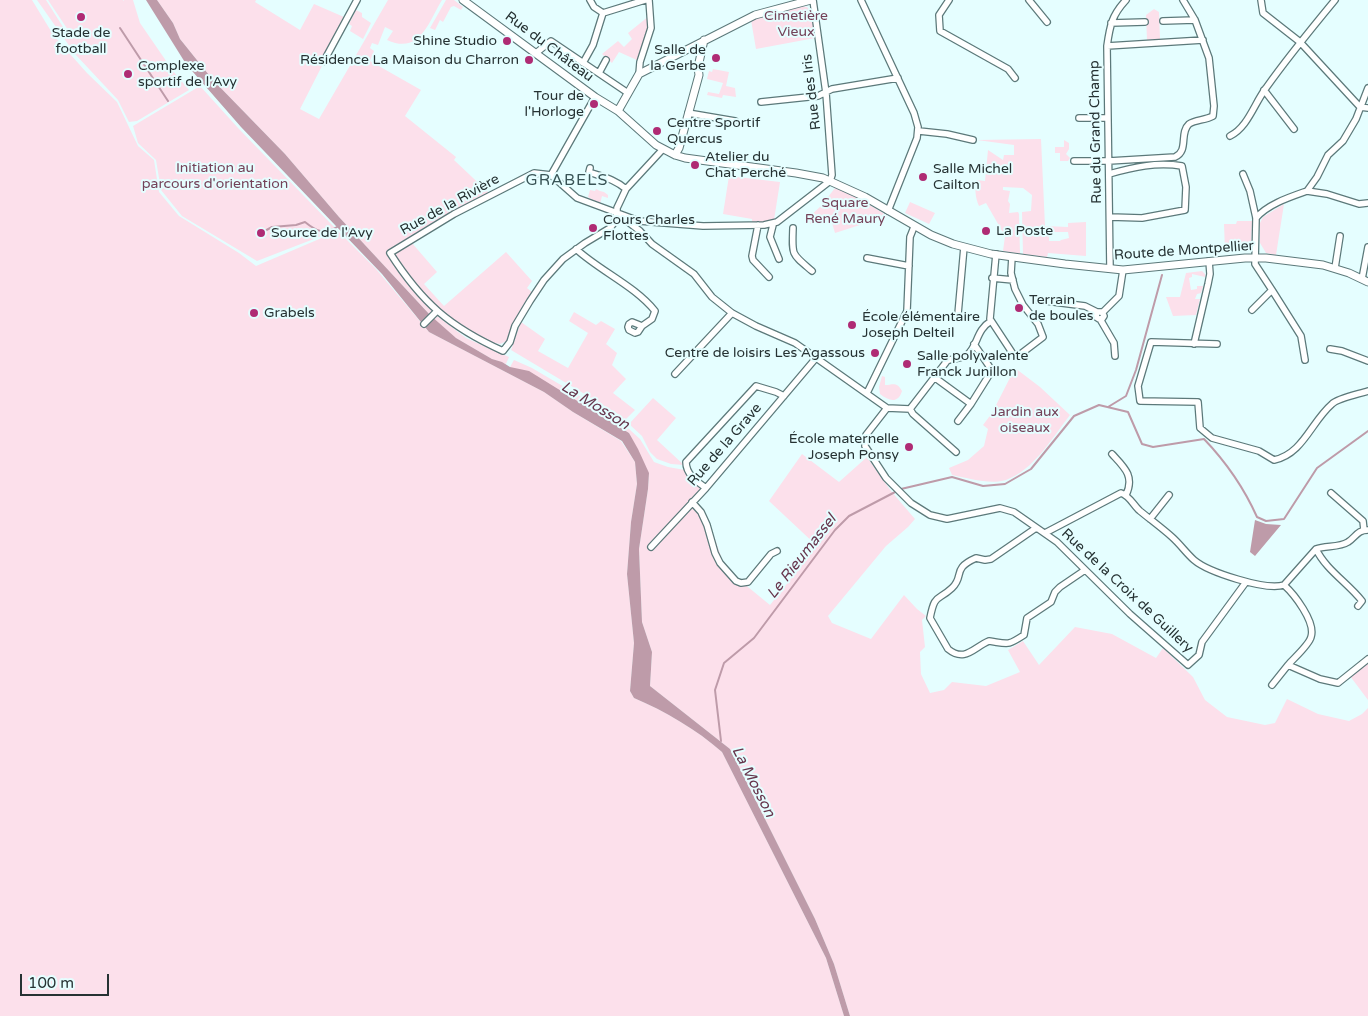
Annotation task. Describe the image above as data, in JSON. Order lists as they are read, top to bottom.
{
  "streets": {
    "street": [
      "Rue du Château",
      "Rue des Iris",
      "Rue du Grand Champ",
      "Rue de la Rivière",
      "Route de Montpellier",
      "Rue de la Grave",
      "Rue de la Croix de Guillery"
    ]
  },
  "crossings": [
    ["Rue du Château", "Route de Montpellier"],
    ["Rue des Iris", "Route de Montpellier"],
    ["Rue du Grand Champ", "Route de Montpellier"]
  ],
  "districts": ["GRABELS"],
  "water": ["La Mosson", "Le Rieumassel"],
  "parks": [
    "Cimetière Vieux",
    "Initiation au parcours d'orientation",
    "Square René Maury",
    "Jardin aux oiseaux"
  ],
  "places": [
    "Stade de football",
    "Shine Studio",
    "Salle de la Gerbe",
    "Résidence La Maison du Charron",
    "Complexe sportif de l'Avy",
    "Tour de l'Horloge",
    "Centre Sportif Quercus",
    "Atelier du Chat Perché",
    "Salle Michel Cailton",
    "Cours Charles Flottes",
    "La Poste",
    "Source de l'Avy",
    "Terrain de boules",
    "Grabels",
    "École élémentaire Joseph Delteil",
    "Centre de loisirs Les Agassous",
    "Salle polyvalente Franck Junillon",
    "École maternelle Joseph Ponsy"
  ],
  "scale_bar": "100 m"
}
